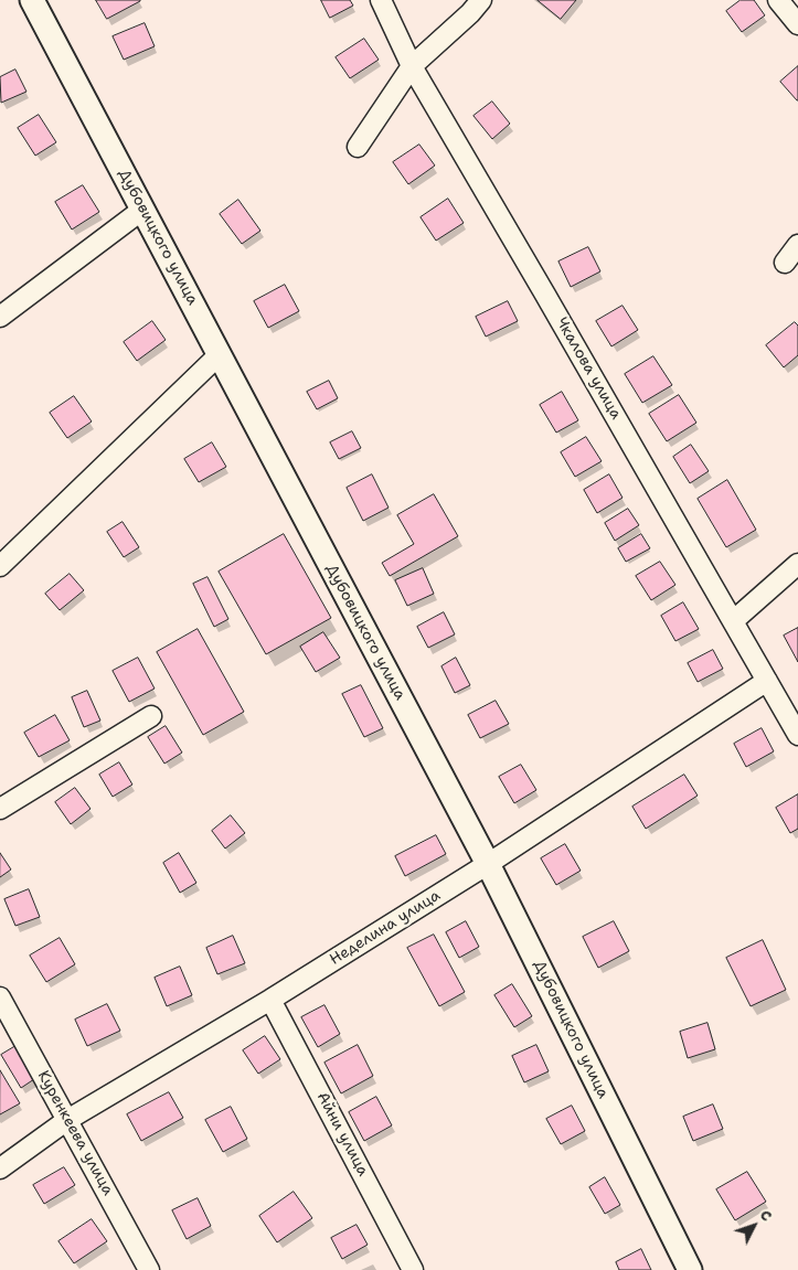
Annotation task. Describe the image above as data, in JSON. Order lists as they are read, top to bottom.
{
  "streets": {
    "street": [
      "Дубовицкого улица",
      "Чкалова улица",
      "Неделина улица",
      "Куренкеева улица",
      "Айни улица"
    ]
  },
  "crossings": [
    ["Дубовицкого улица", "Неделина улица"],
    ["Чкалова улица", "Неделина улица"],
    ["Неделина улица", "Куренкеева улица"],
    ["Неделина улица", "Айни улица"]
  ],
  "north": "top right"
}
